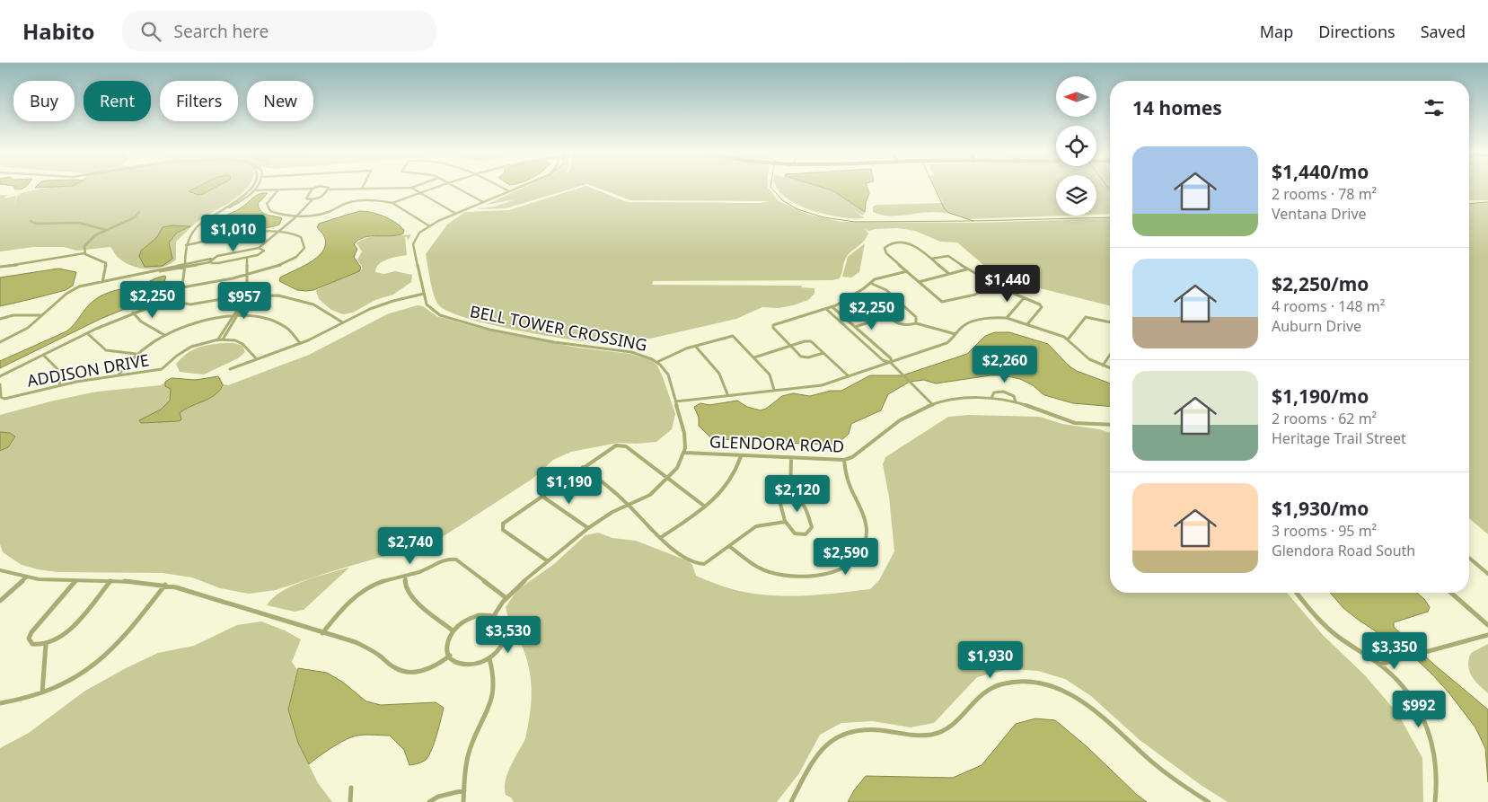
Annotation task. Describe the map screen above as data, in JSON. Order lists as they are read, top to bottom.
{
  "streets": {
    "street": ["BELL TOWER CROSSING", "ADDISON DRIVE", "GLENDORA ROAD"]
  },
  "crossings": [
    ["BELL TOWER CROSSING", "GLENDORA ROAD"]
  ],
  "north": "left",
  "page": {
    "header": "Habito",
    "search": "Search here",
    "nav": ["Map", "Directions", "Saved"],
    "chip": [
      "Buy",
      "Rent",
      "Filters",
      "New"
    ],
    "heading": "14 homes",
    "list": [
      {
        "name": "$1,440/mo",
        "note": "2 rooms · 78 m² · Ventana Drive"
      },
      {
        "name": "$2,250/mo",
        "note": "4 rooms · 148 m² · Auburn Drive"
      },
      {
        "name": "$1,190/mo",
        "note": "2 rooms · 62 m² · Heritage Trail Street"
      },
      {
        "name": "$1,930/mo",
        "note": "3 rooms · 95 m² · Glendora Road South"
      }
    ],
    "price": [
      "$1,010",
      "$1,440",
      "$2,250",
      "$957",
      "$2,250",
      "$2,260",
      "$1,190",
      "$2,120",
      "$2,740",
      "$2,590",
      "$3,530",
      "$3,350",
      "$1,930",
      "$992"
    ]
  }
}
